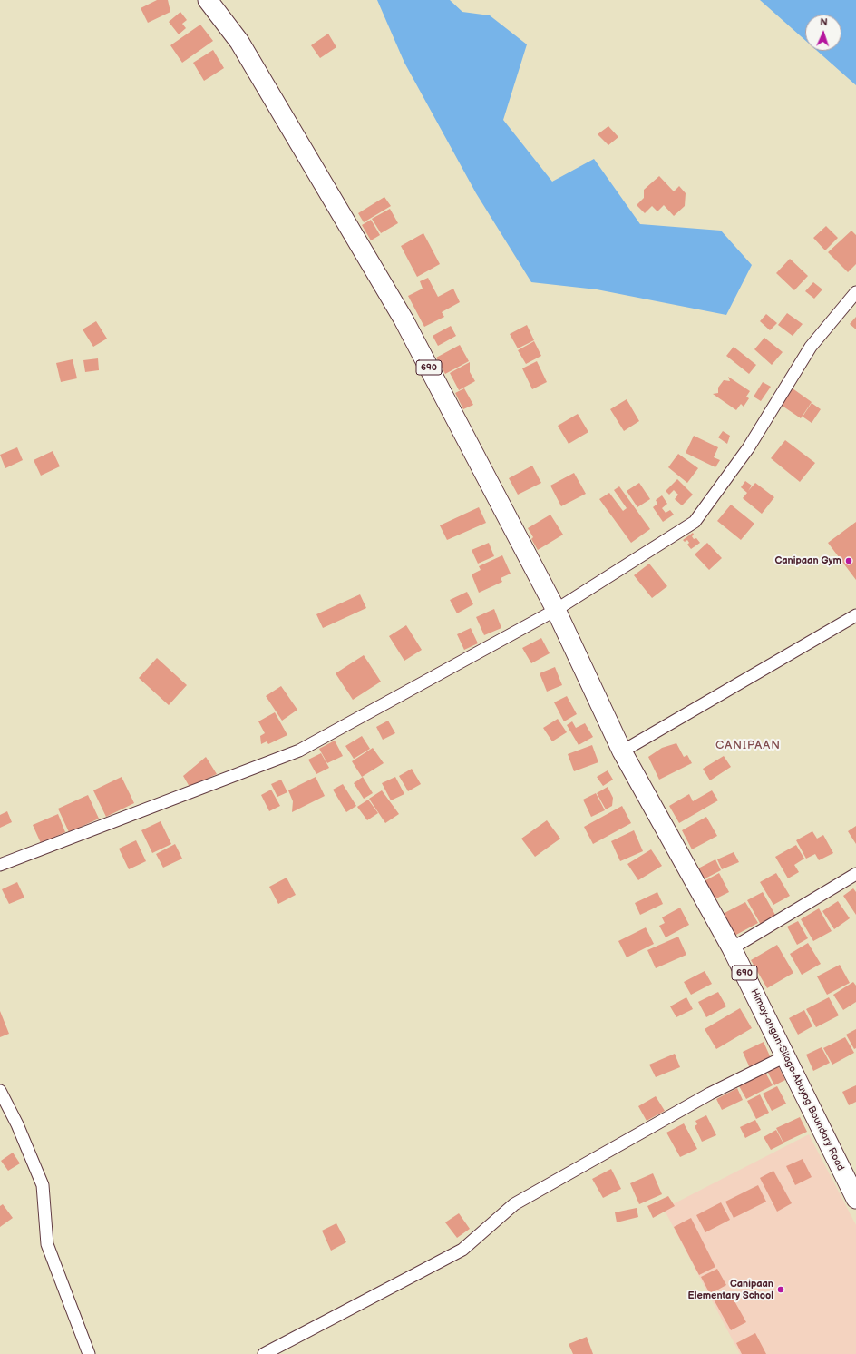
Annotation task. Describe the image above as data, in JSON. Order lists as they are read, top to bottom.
{
  "streets": {
    "main road": ["690", "Himay-angan-Silago-Abuyog Boundary Road"]
  },
  "crossings": [
    ["690", "Himay-angan-Silago-Abuyog Boundary Road"]
  ],
  "districts": ["CANIPAAN"],
  "places": ["Canipaan Gym", "Canipaan Elementary School"],
  "north": "top"
}
